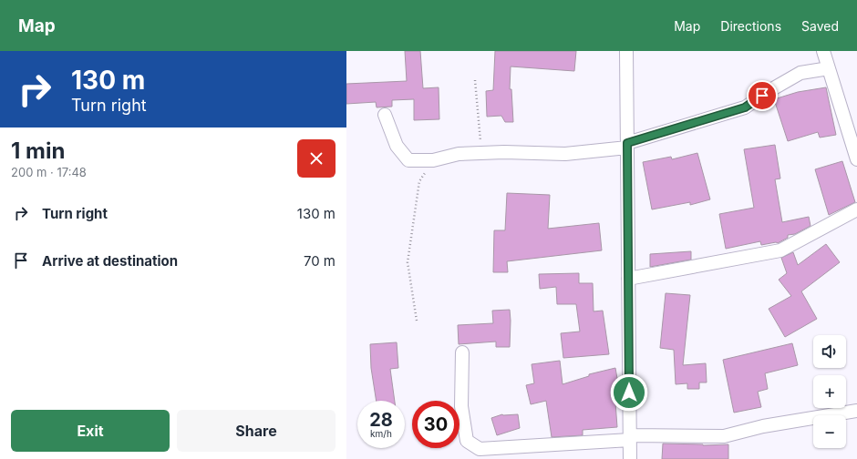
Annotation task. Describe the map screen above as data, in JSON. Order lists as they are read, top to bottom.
{
  "page": {
    "header": "Map",
    "nav": ["Map", "Directions", "Saved"],
    "turn": ["130 m", "Turn right"],
    "heading": ["1 min", "200 m · 17:48"],
    "list": [
      {
        "name": "Turn right",
        "value": "130 m"
      },
      {
        "name": "Arrive at destination",
        "value": "70 m"
      }
    ],
    "map_buttons": ["+", "−"],
    "speed": "28 km/h",
    "limit": "30",
    "buttons": ["Exit", "Share"]
  }
}
